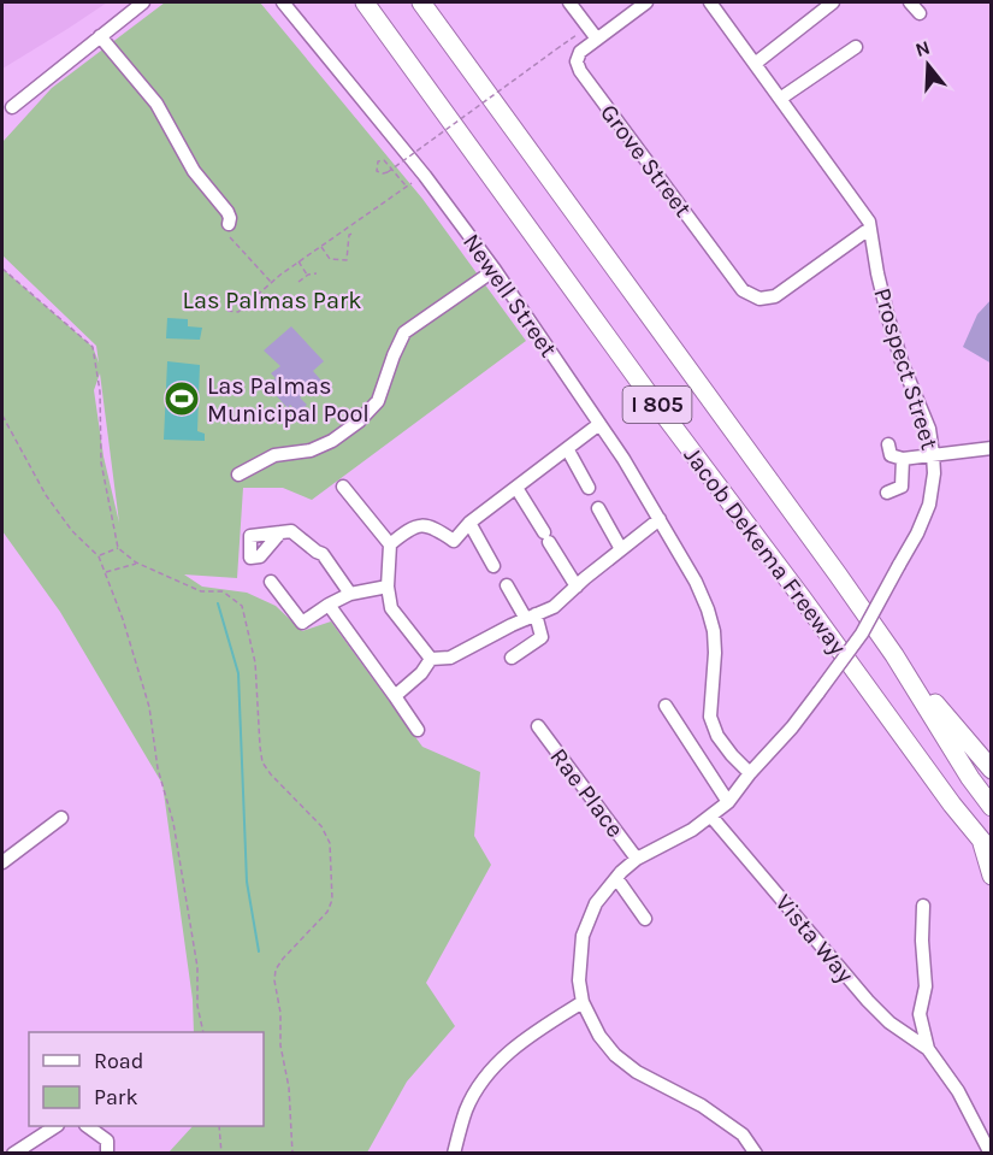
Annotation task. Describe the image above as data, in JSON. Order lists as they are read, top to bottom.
{
  "streets": {
    "highway": ["I 805", "Jacob Dekema Freeway"],
    "street": [
      "Grove Street",
      "Newell Street",
      "Prospect Street",
      "Rae Place",
      "Vista Way"
    ]
  },
  "crossings": [
    ["Grove Street", "Prospect Street"],
    ["Newell Street", "Prospect Street"]
  ],
  "parks": ["Las Palmas Park"],
  "places": {
    "sports": ["Las Palmas Municipal Pool"]
  },
  "legend": ["Road", "Park"],
  "north": "top"
}
